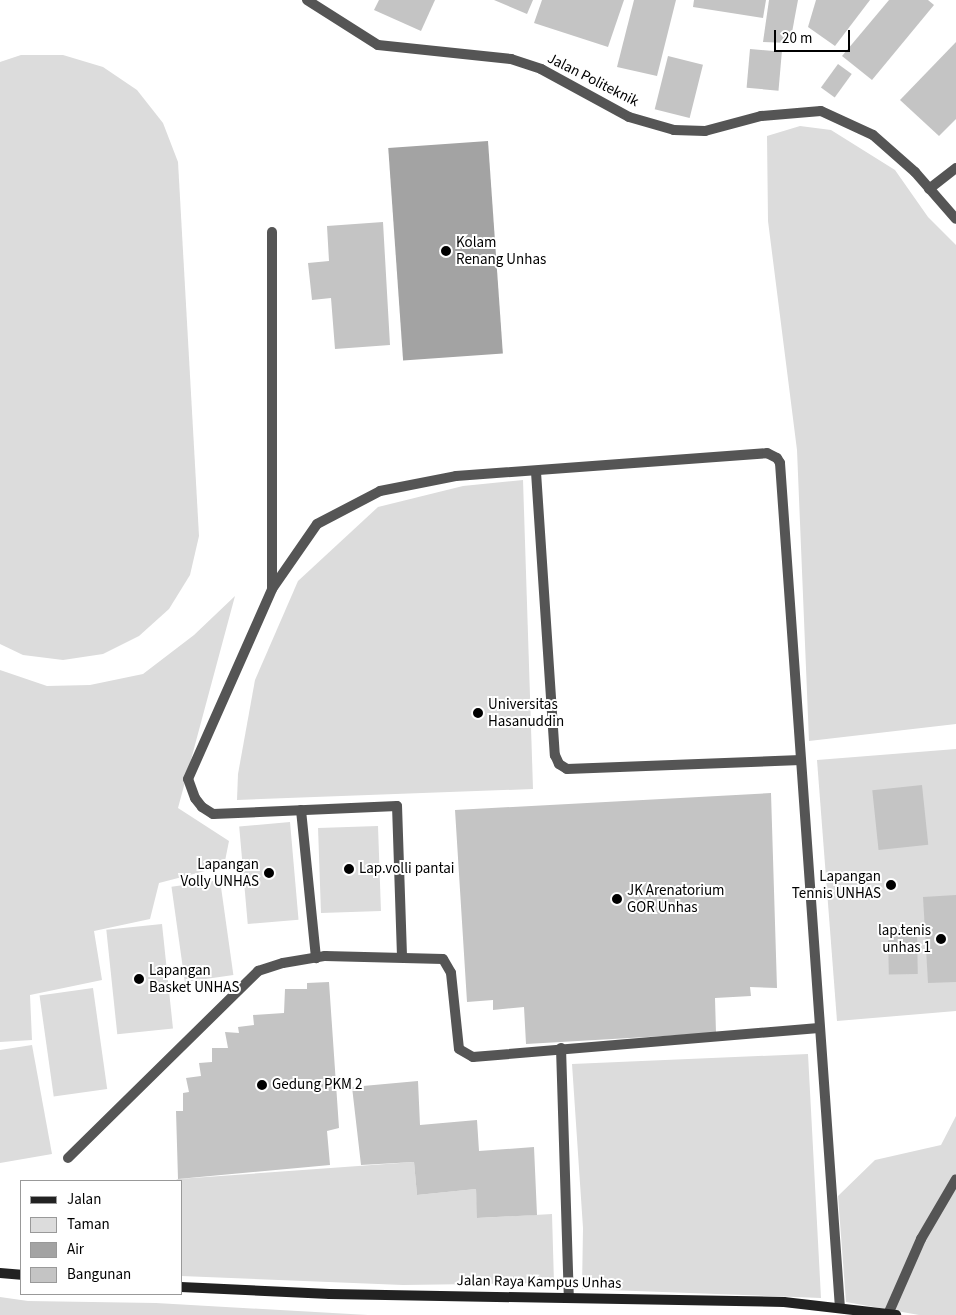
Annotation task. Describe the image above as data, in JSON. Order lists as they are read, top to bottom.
{
  "streets": {
    "street": ["Jalan Politeknik", "Jalan Raya Kampus Unhas"]
  },
  "places": [
    "Kolam Renang Unhas",
    "Universitas Hasanuddin",
    "Lap.volli pantai",
    "Lapangan Volly UNHAS",
    "Lapangan Tennis UNHAS",
    "JK Arenatorium GOR Unhas",
    "lap.tenis unhas 1",
    "Lapangan Basket UNHAS",
    "Gedung PKM 2"
  ],
  "legend": [
    "Jalan",
    "Taman",
    "Air",
    "Bangunan"
  ],
  "scale_bar": "20 m"
}
